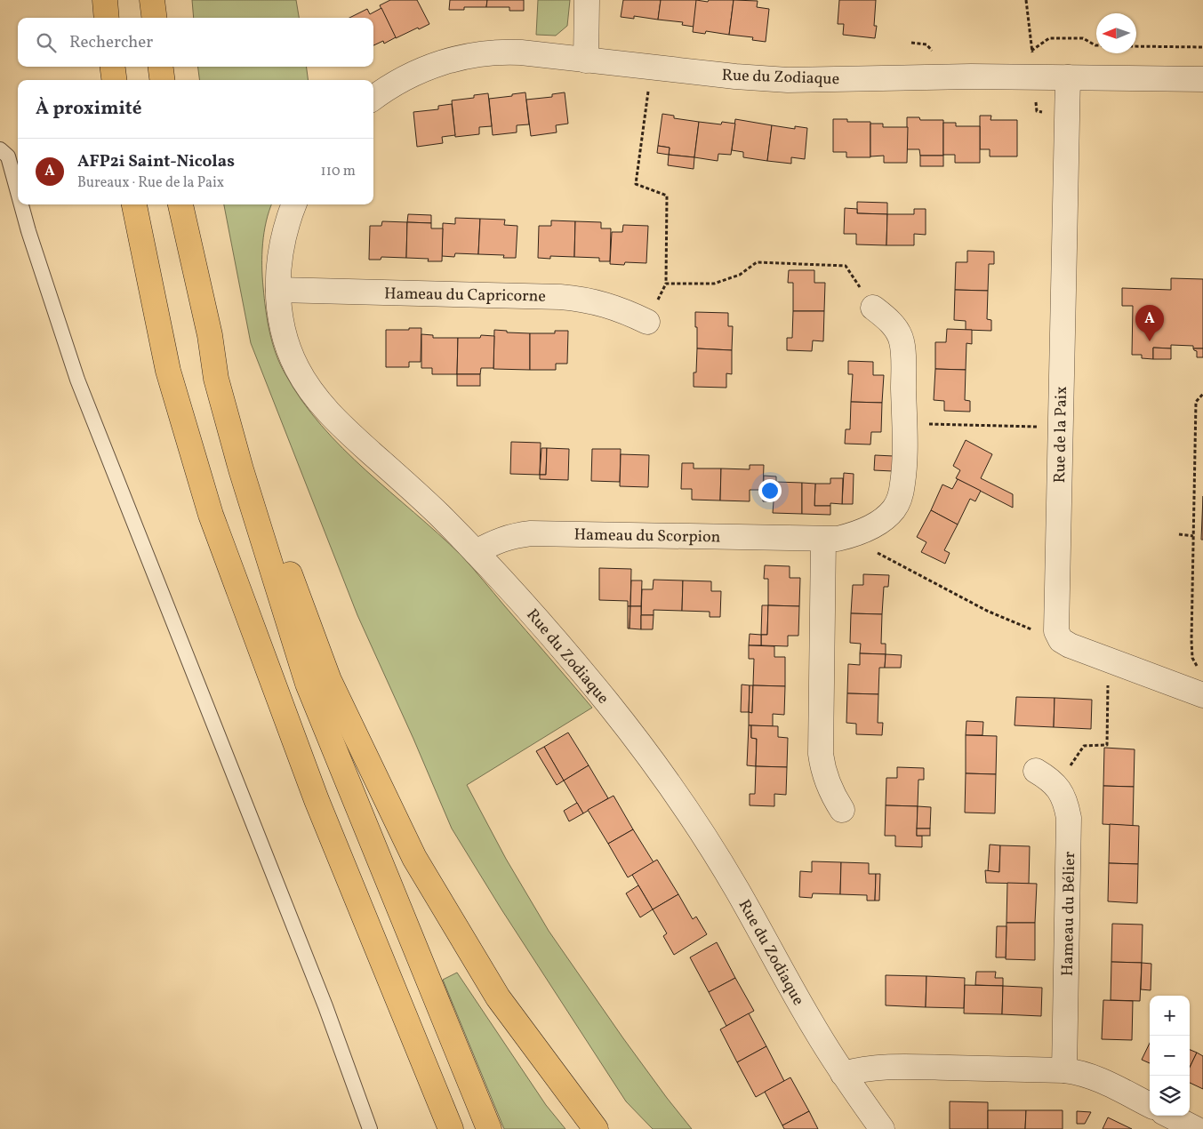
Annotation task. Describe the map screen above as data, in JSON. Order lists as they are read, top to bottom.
{
  "streets": {
    "street": [
      "Rue du Zodiaque",
      "Hameau du Capricorne",
      "Rue de la Paix",
      "Hameau du Scorpion",
      "Hameau du Bélier"
    ]
  },
  "crossings": [
    ["Rue du Zodiaque", "Hameau du Capricorne"],
    ["Rue du Zodiaque", "Rue de la Paix"],
    ["Rue du Zodiaque", "Hameau du Scorpion"]
  ],
  "north": "left",
  "page": {
    "search": "Rechercher",
    "heading": "À proximité",
    "list": [
      {
        "mark": "A",
        "name": "AFP2i Saint-Nicolas",
        "note": "Bureaux · Rue de la Paix",
        "value": "110 m"
      }
    ],
    "pins": "A",
    "map_buttons": ["+", "−"]
  }
}
